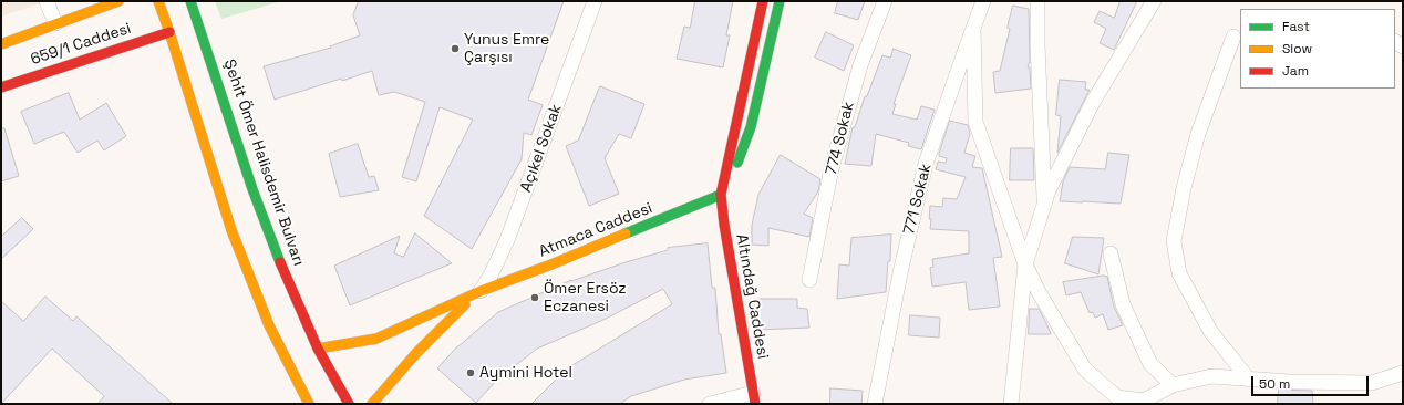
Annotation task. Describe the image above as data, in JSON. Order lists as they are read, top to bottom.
{
  "streets": {
    "main road": [
      "659/1 Caddesi",
      "Şehit Ömer Halisdemir Bulvarı",
      "Atmaca Caddesi",
      "Altındağ Caddesi"
    ],
    "street": ["774 Sokak", "Açıkel Sokak", "771 Sokak"]
  },
  "crossings": [
    ["Açıkel Sokak", "Atmaca Caddesi"],
    ["Şehit Ömer Halisdemir Bulvarı", "Atmaca Caddesi"],
    ["Atmaca Caddesi", "Altındağ Caddesi"]
  ],
  "places": ["Yunus Emre Çarşısı", "Ömer Ersöz Eczanesi", "Aymini Hotel"],
  "legend": ["Fast", "Slow", "Jam"],
  "scale_bar": "50 m"
}
